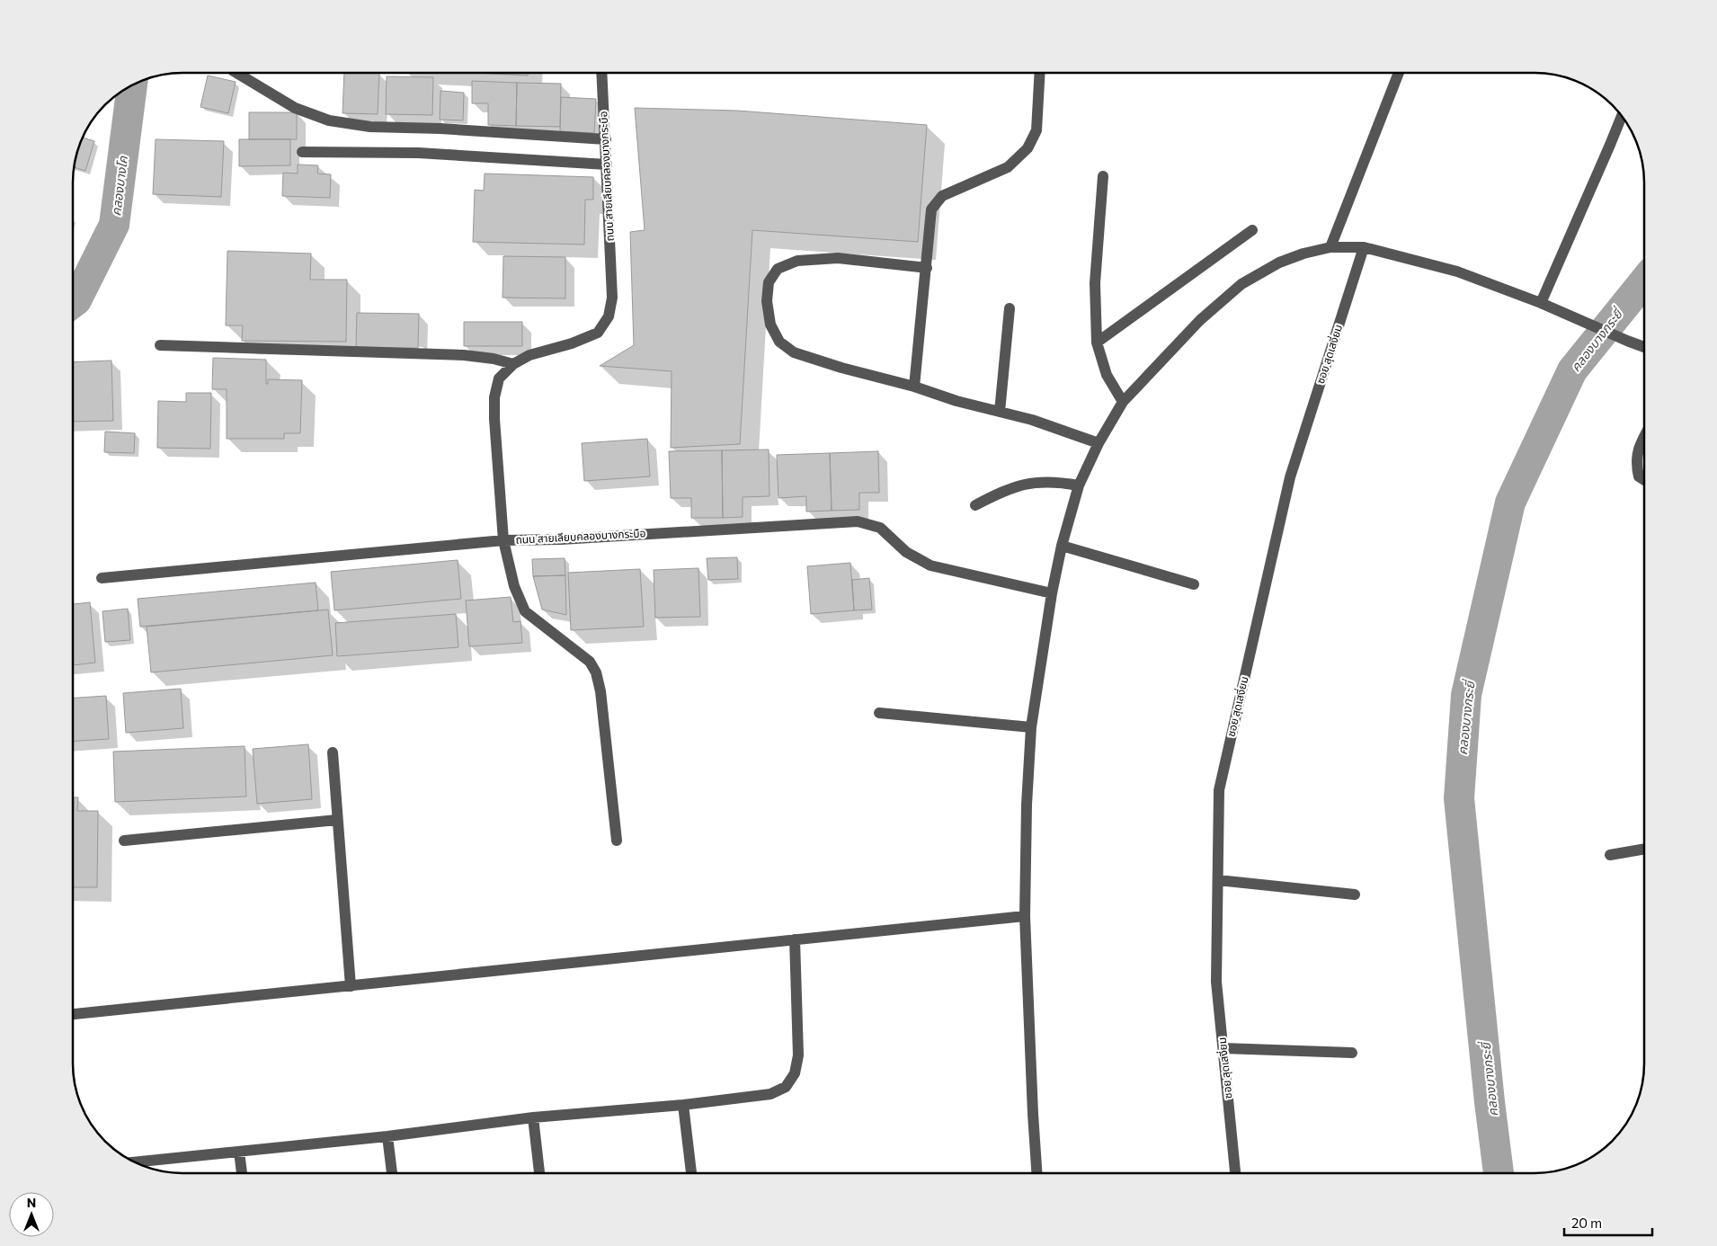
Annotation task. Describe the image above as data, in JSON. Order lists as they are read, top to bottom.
{
  "streets": {
    "street": ["ถนน สายเลียบคลองบางกระบือ", "ซอย สุดเสงี่ยม"]
  },
  "water": ["คลองบางโค", "คลองบางกระยี่"],
  "scale_bar": "20 m",
  "north": "top"
}
